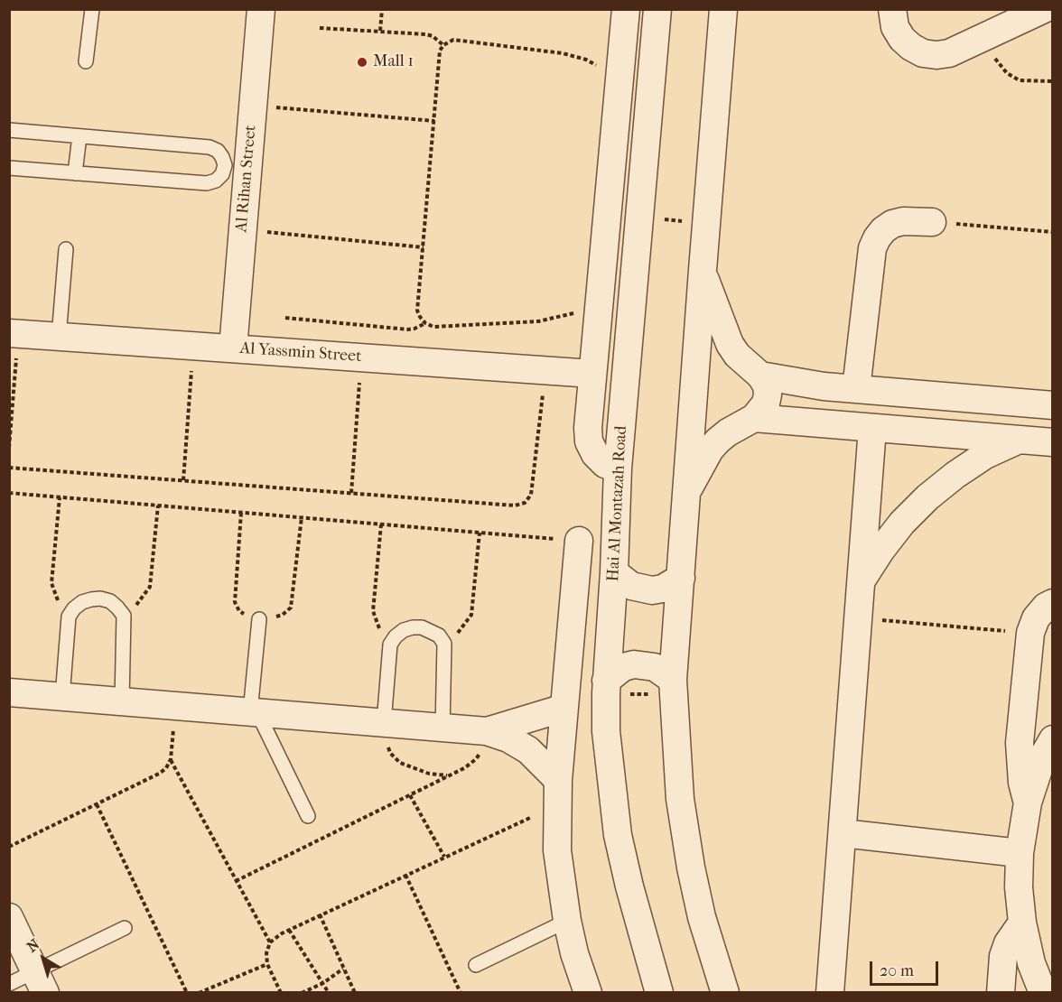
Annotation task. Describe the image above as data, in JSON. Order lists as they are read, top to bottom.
{
  "streets": {
    "street": ["Al Rihan Street", "Al Yassmin Street", "Hai Al Montazah Road"]
  },
  "crossings": [
    ["Al Rihan Street", "Al Yassmin Street"]
  ],
  "places": ["Mall 1"],
  "scale_bar": "20 m",
  "north": "top left"
}
